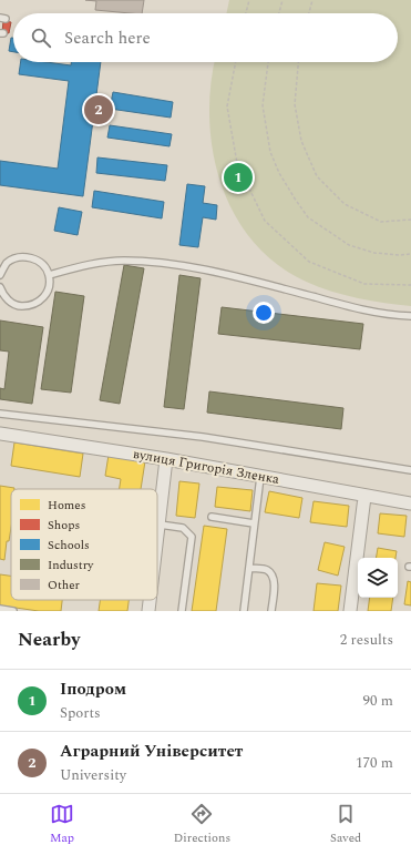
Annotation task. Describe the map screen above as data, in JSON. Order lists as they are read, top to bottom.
{
  "streets": {
    "street": ["вулиця Григорія Зленка"]
  },
  "legend": [
    "Homes",
    "Shops",
    "Schools",
    "Industry",
    "Other"
  ],
  "page": {
    "search": "Search here",
    "pins": ["2", "1"],
    "heading": ["Nearby", "2 results"],
    "list": [
      {
        "mark": "1",
        "name": "Іподром",
        "note": "Sports",
        "value": "90 m"
      },
      {
        "mark": "2",
        "name": "Аграрний Університет",
        "note": "University",
        "value": "170 m"
      }
    ],
    "nav": ["Map", "Directions", "Saved"]
  }
}
